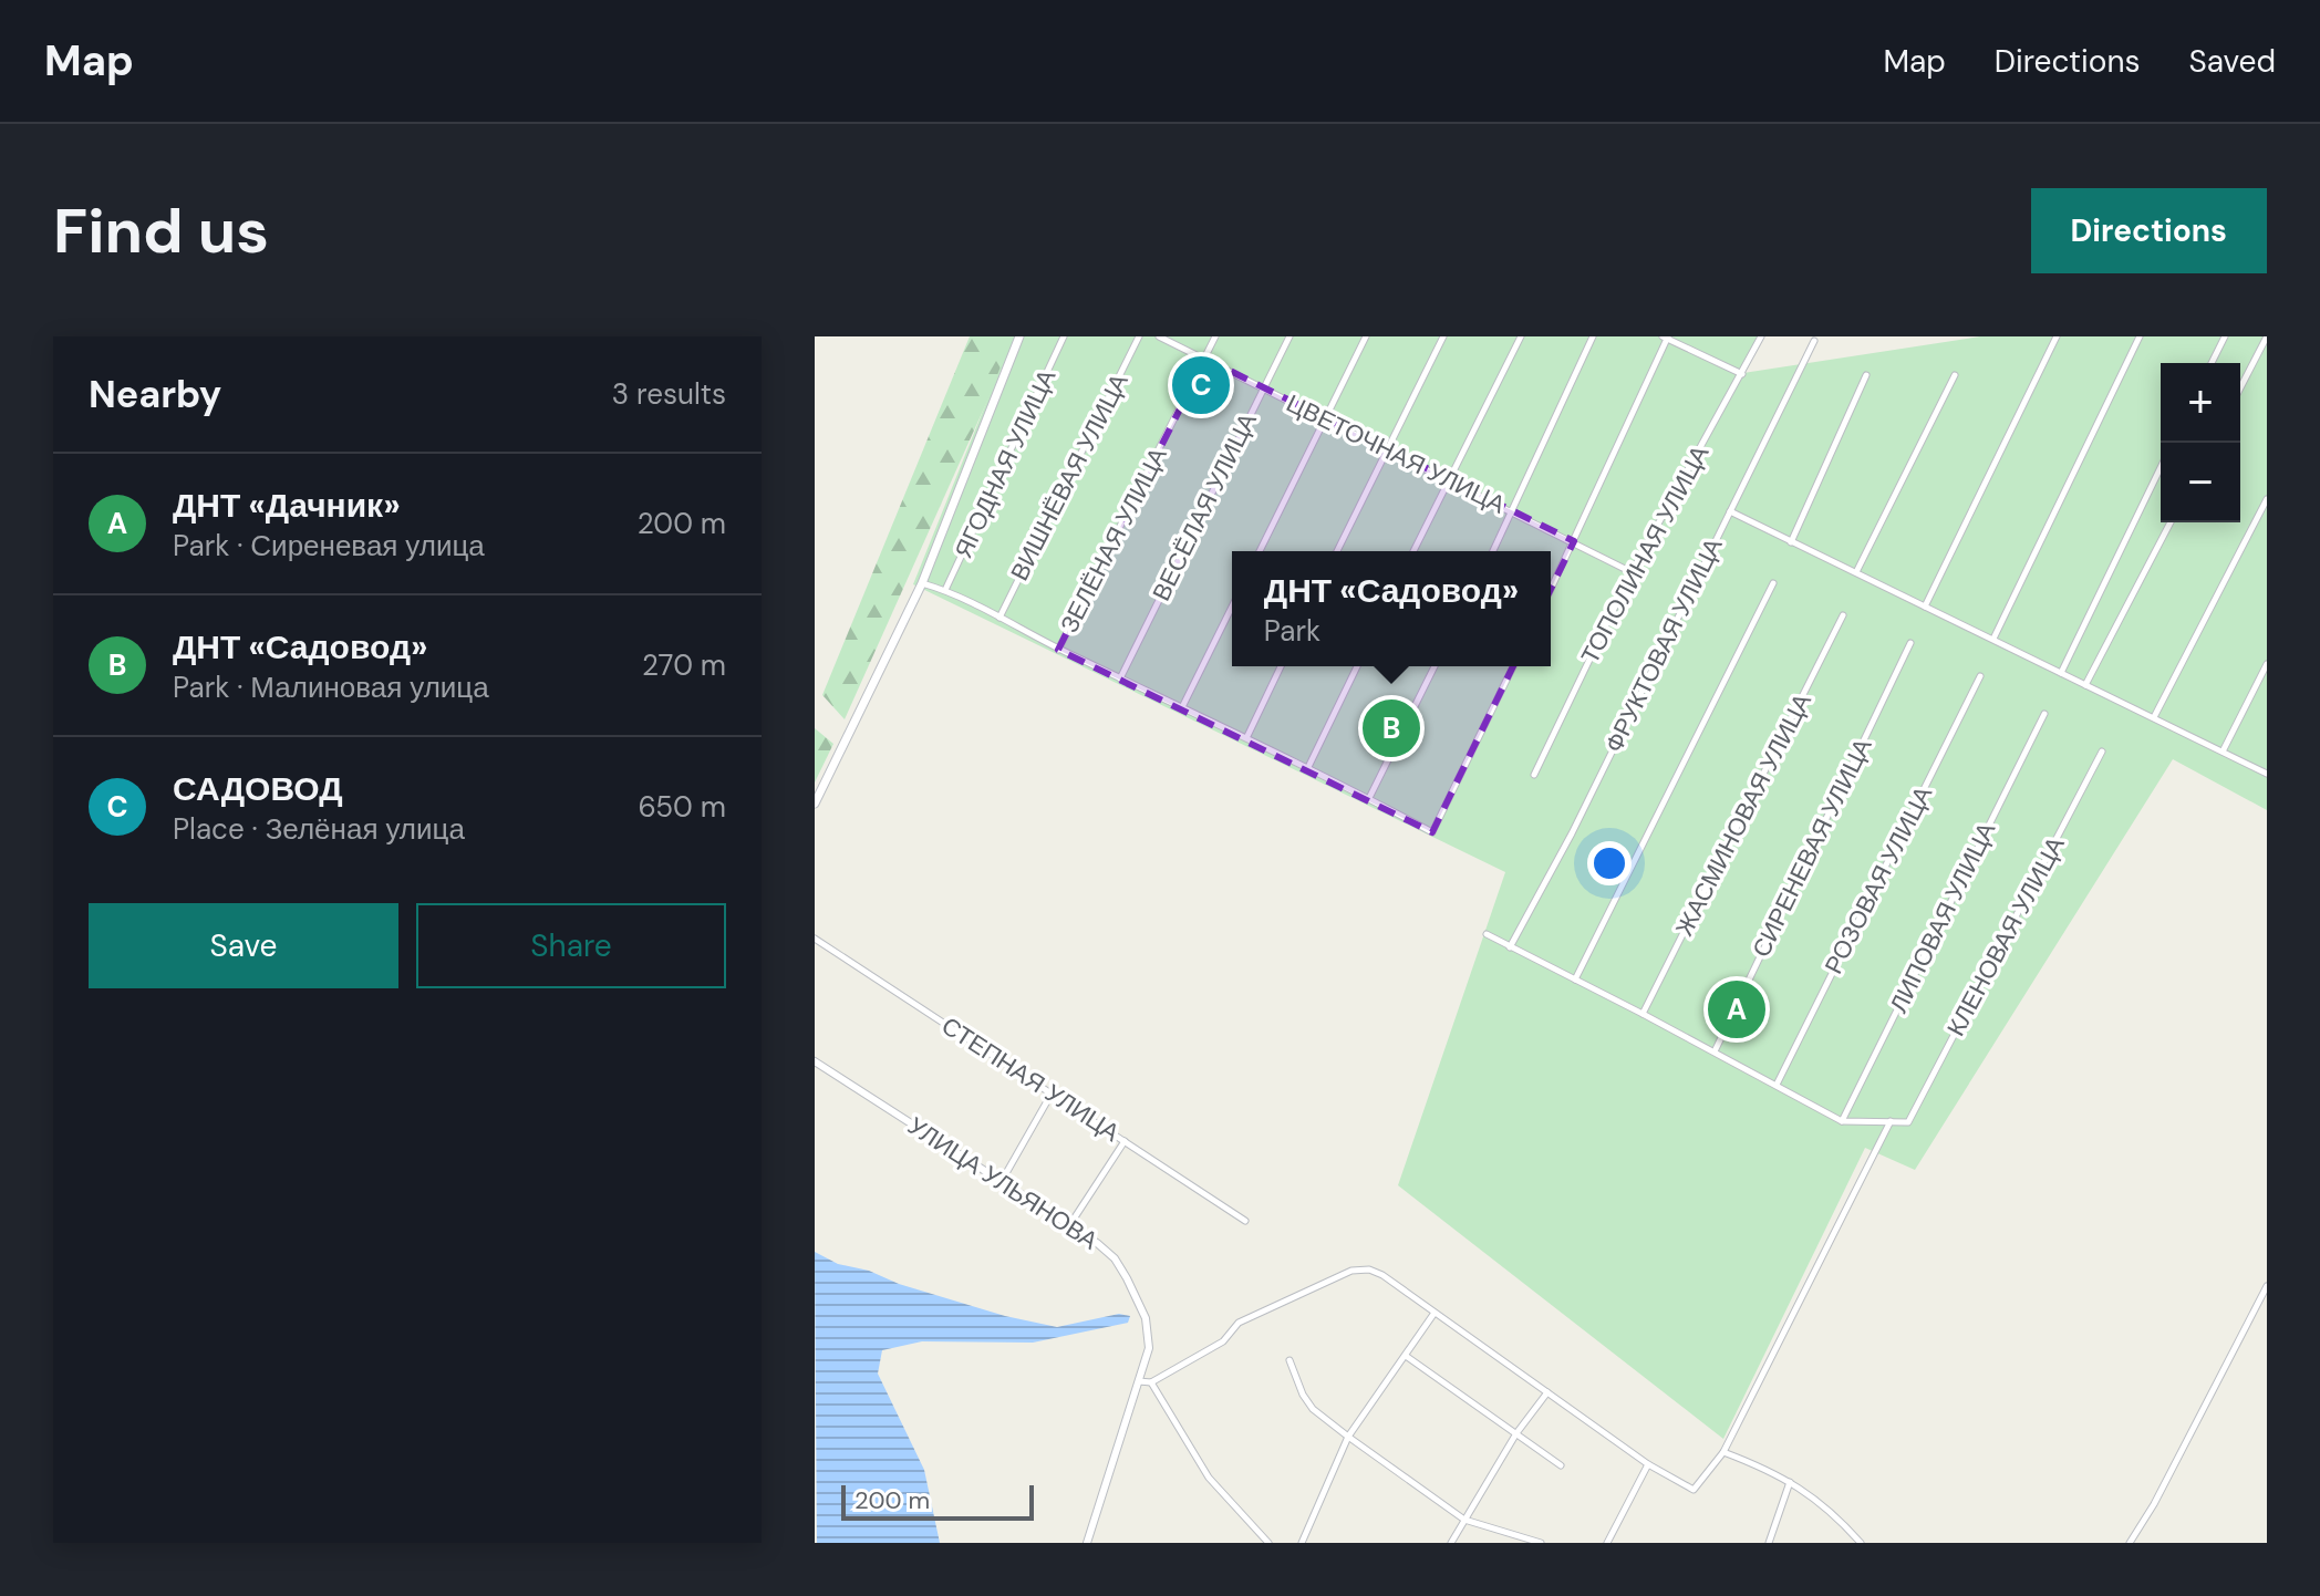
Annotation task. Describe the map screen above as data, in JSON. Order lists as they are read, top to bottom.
{
  "streets": {
    "street": [
      "ЦВЕТОЧНАЯ УЛИЦА",
      "ЯГОДНАЯ УЛИЦА",
      "ВИШНЁВАЯ УЛИЦА",
      "ВЕСЁЛАЯ УЛИЦА",
      "ЗЕЛЁНАЯ УЛИЦА",
      "ТОПОЛИНАЯ УЛИЦА",
      "ФРУКТОВАЯ УЛИЦА",
      "ЖАСМИНОВАЯ УЛИЦА",
      "СИРЕНЕВАЯ УЛИЦА",
      "РОЗОВАЯ УЛИЦА",
      "ЛИПОВАЯ УЛИЦА",
      "КЛЕНОВАЯ УЛИЦА",
      "СТЕПНАЯ УЛИЦА",
      "УЛИЦА УЛЬЯНОВА"
    ]
  },
  "crossings": [
    ["ЦВЕТОЧНАЯ УЛИЦА", "ВЕСЁЛАЯ УЛИЦА"],
    ["ЦВЕТОЧНАЯ УЛИЦА", "ЗЕЛЁНАЯ УЛИЦА"],
    ["ЦВЕТОЧНАЯ УЛИЦА", "ТОПОЛИНАЯ УЛИЦА"]
  ],
  "scale_bar": "200 m",
  "page": {
    "header": "Map",
    "nav": ["Map", "Directions", "Saved"],
    "buttons": [
      "Directions",
      ["Save", "Share"]
    ],
    "title": "Find us",
    "heading": ["Nearby", "3 results"],
    "pins": ["C", "B", "A"],
    "map_buttons": ["+", "−"],
    "list": [
      {
        "mark": "A",
        "name": "ДНТ «Дачник»",
        "note": "Park · Сиреневая улица",
        "value": "200 m"
      },
      {
        "mark": "B",
        "name": "ДНТ «Садовод»",
        "note": "Park · Малиновая улица",
        "value": "270 m"
      },
      {
        "mark": "C",
        "name": "САДОВОД",
        "note": "Place · Зелёная улица",
        "value": "650 m"
      }
    ],
    "popup": ["ДНТ «Садовод»", "Park"],
    "scale": "200 m"
  }
}
